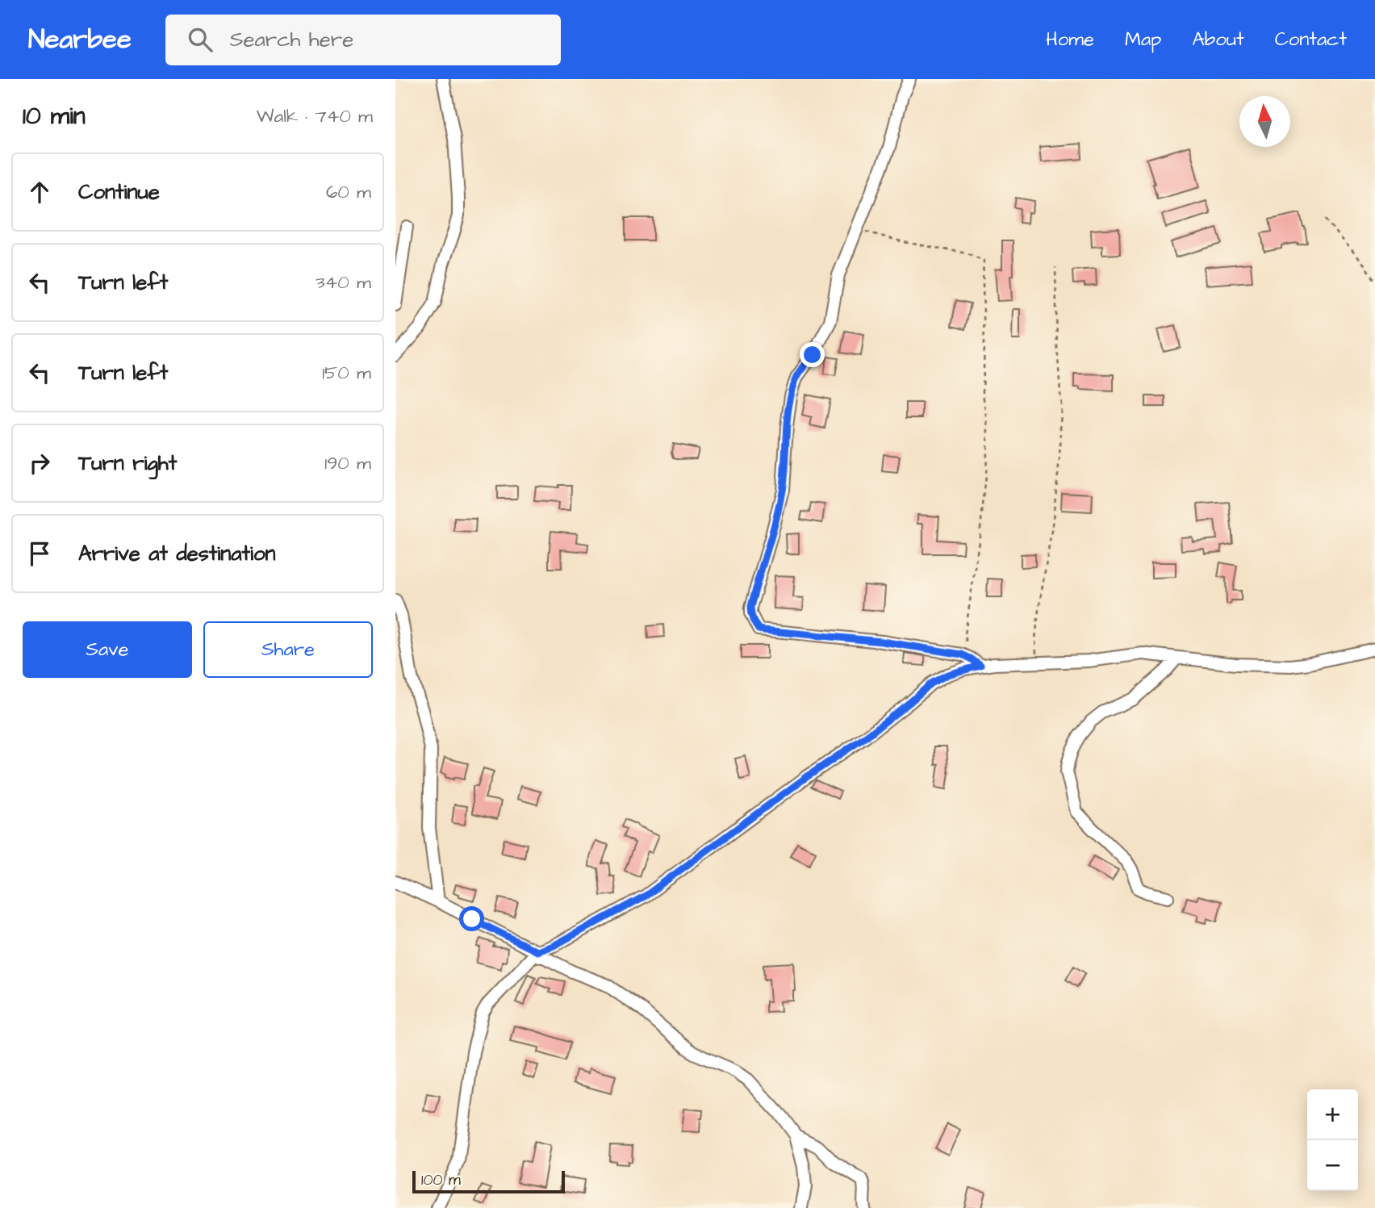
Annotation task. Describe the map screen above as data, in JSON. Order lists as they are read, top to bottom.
{
  "scale_bar": "100 m",
  "north": "top",
  "page": {
    "header": "Nearbee",
    "search": "Search here",
    "nav": [
      "Home",
      "Map",
      "About",
      "Contact"
    ],
    "heading": ["10 min", "Walk · 740 m"],
    "list": [
      ["Continue", "60 m"],
      ["Turn left", "340 m"],
      ["Turn left", "150 m"],
      ["Turn right", "190 m"],
      "Arrive at destination"
    ],
    "buttons": ["Save", "Share"],
    "map_buttons": ["+", "−"],
    "scale": "100 m"
  }
}
